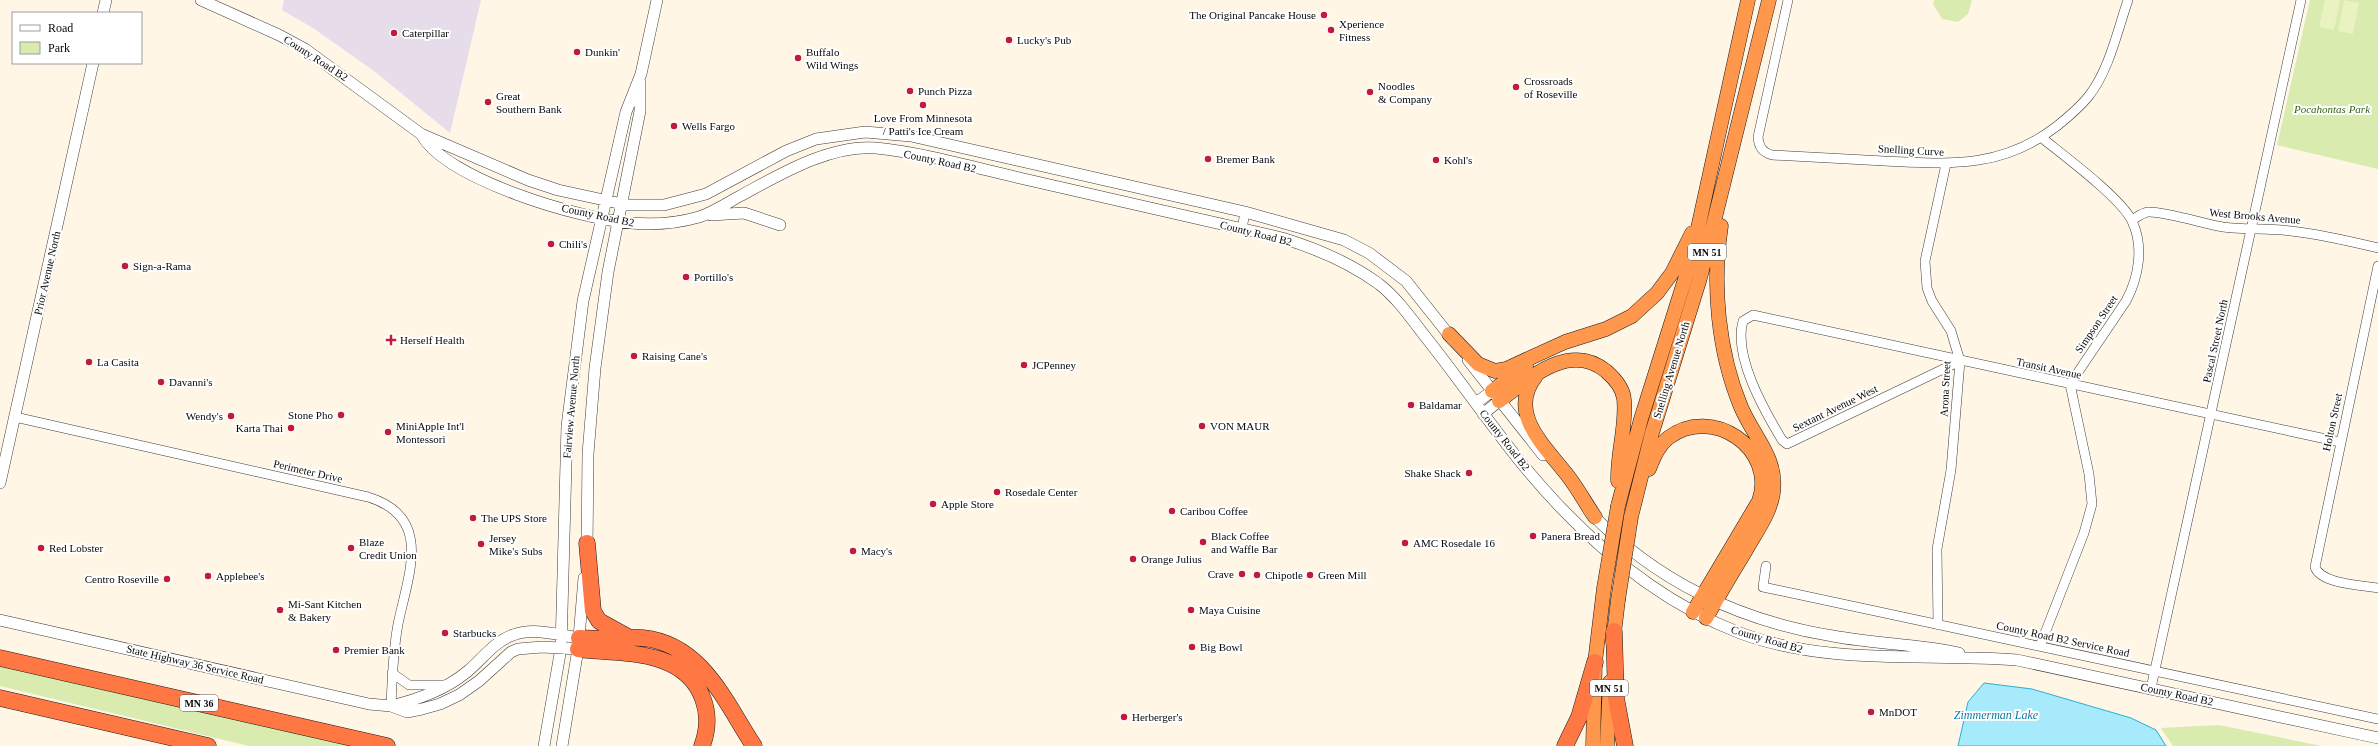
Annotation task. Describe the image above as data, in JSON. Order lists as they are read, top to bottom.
{
  "streets": {
    "highway": ["MN 51", "Snelling Avenue North", "MN 36"],
    "street": [
      "County Road B2",
      "Snelling Curve",
      "West Brooks Avenue",
      "Prior Avenue North",
      "Simpson Street",
      "Pascal Street North",
      "Transit Avenue",
      "Arona Street",
      "Fairview Avenue North",
      "Sextant Avenue West",
      "Holton Street",
      "Perimeter Drive",
      "County Road B2 Service Road",
      "State Highway 36 Service Road"
    ]
  },
  "crossings": [
    ["County Road B2", "Pascal Street North"],
    ["County Road B2", "Fairview Avenue North"],
    ["Snelling Curve", "Simpson Street"],
    ["Snelling Curve", "Arona Street"],
    ["West Brooks Avenue", "Simpson Street"],
    ["West Brooks Avenue", "Pascal Street North"],
    ["Prior Avenue North", "Perimeter Drive"],
    ["Simpson Street", "Transit Avenue"],
    ["Pascal Street North", "Transit Avenue"],
    ["Pascal Street North", "County Road B2 Service Road"],
    ["Transit Avenue", "Arona Street"],
    ["Transit Avenue", "Sextant Avenue West"],
    ["Transit Avenue", "Holton Street"],
    ["Arona Street", "Sextant Avenue West"],
    ["Arona Street", "County Road B2 Service Road"],
    ["Perimeter Drive", "State Highway 36 Service Road"]
  ],
  "water": ["Zimmerman Lake"],
  "parks": ["Pocahontas Park"],
  "places": {
    "other": [
      "The Original Pancake House",
      "Xperience Fitness",
      "Caterpillar",
      "Lucky's Pub",
      "Dunkin'",
      "Buffalo Wild Wings",
      "Crossroads of Roseville",
      "Punch Pizza",
      "Noodles & Company",
      "Great Southern Bank",
      "Love From Minnesota / Patti's Ice Cream",
      "Wells Fargo",
      "Bremer Bank",
      "Kohl's",
      "Chili's",
      "Sign-a-Rama",
      "Portillo's",
      "Raising Cane's",
      "La Casita",
      "JCPenney",
      "Davanni's",
      "Baldamar",
      "Stone Pho",
      "Wendy's",
      "VON MAUR",
      "Karta Thai",
      "MiniApple Int'l Montessori",
      "Shake Shack",
      "Rosedale Center",
      "Apple Store",
      "Caribou Coffee",
      "The UPS Store",
      "Panera Bread",
      "Black Coffee and Waffle Bar",
      "AMC Rosedale 16",
      "Jersey Mike's Subs",
      "Red Lobster",
      "Blaze Credit Union",
      "Macy's",
      "Orange Julius",
      "Crave",
      "Chipotle",
      "Green Mill",
      "Applebee's",
      "Centro Roseville",
      "Mi-Sant Kitchen & Bakery",
      "Maya Cuisine",
      "Starbucks",
      "Big Bowl",
      "Premier Bank",
      "MnDOT",
      "Herberger's"
    ],
    "health": ["Herself Health"]
  },
  "legend": ["Road", "Park"]
}
